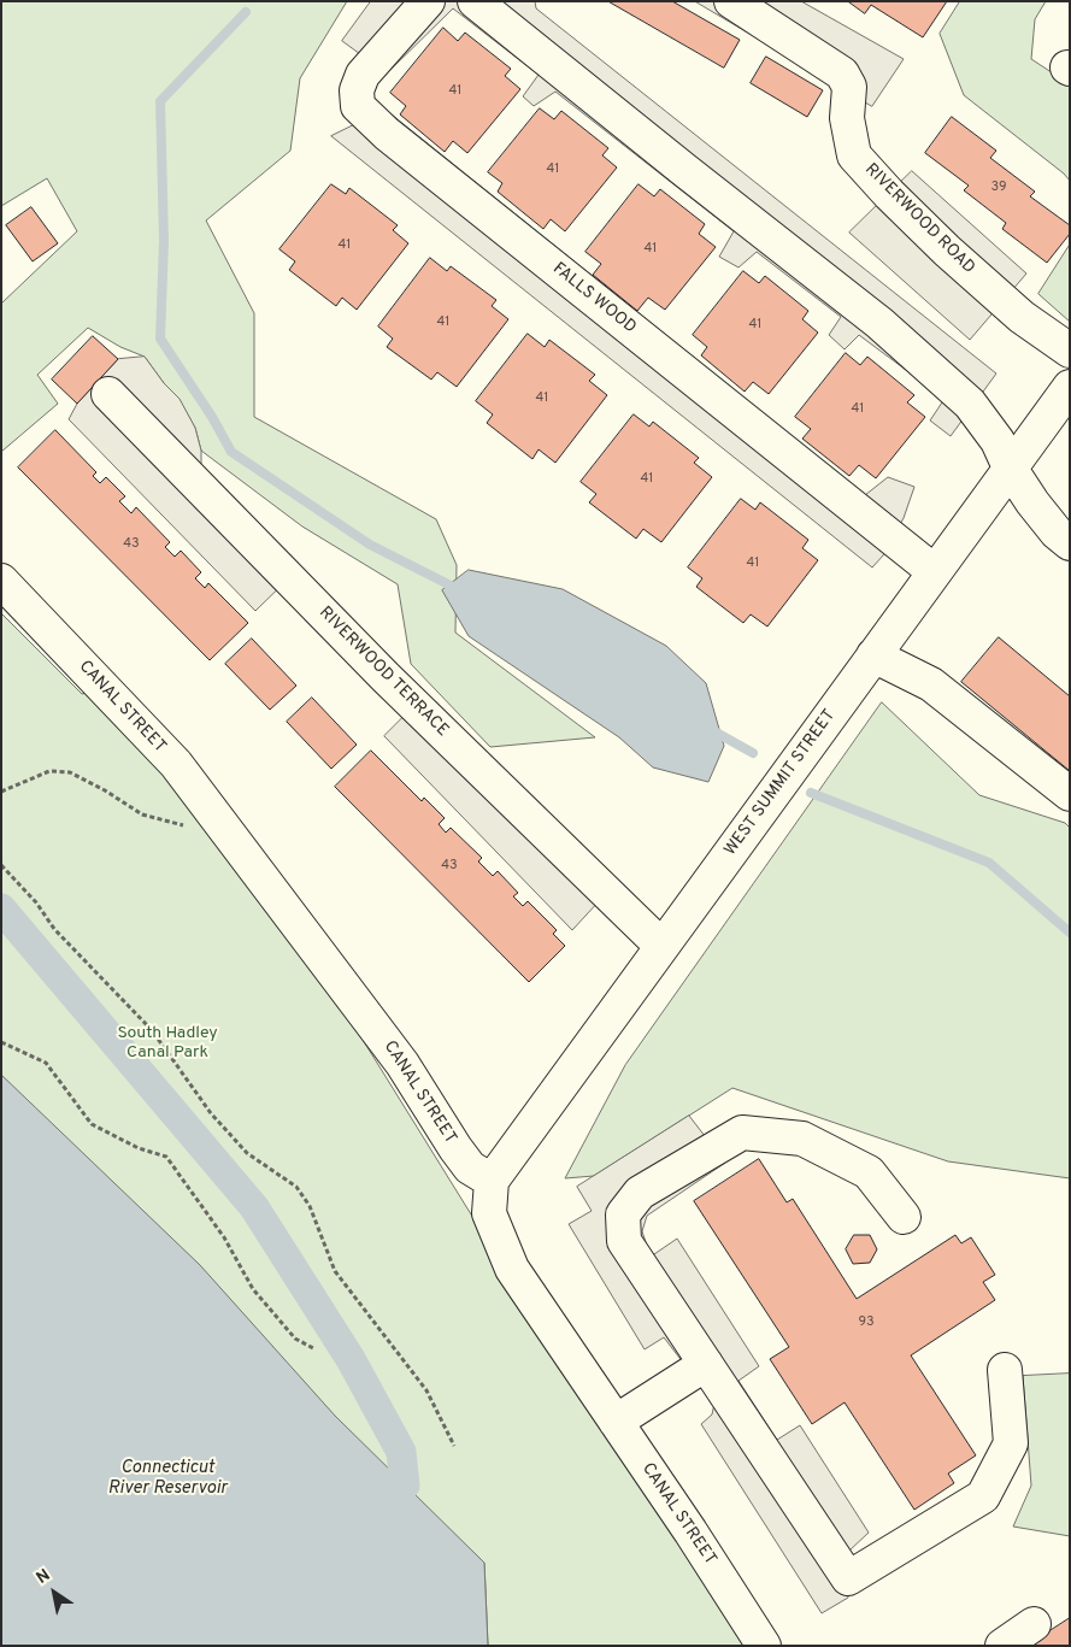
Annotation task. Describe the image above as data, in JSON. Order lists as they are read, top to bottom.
{
  "streets": {
    "street": [
      "RIVERWOOD ROAD",
      "FALLS WOOD",
      "RIVERWOOD TERRACE",
      "CANAL STREET",
      "WEST SUMMIT STREET"
    ]
  },
  "crossings": [
    ["FALLS WOOD", "WEST SUMMIT STREET"],
    ["RIVERWOOD TERRACE", "WEST SUMMIT STREET"],
    ["CANAL STREET", "WEST SUMMIT STREET"]
  ],
  "water": ["Connecticut River Reservoir"],
  "parks": ["South Hadley Canal Park"],
  "house_numbers": [
    "41",
    "41",
    "39",
    "41",
    "41",
    "41",
    "41",
    "41",
    "41",
    "41",
    "43",
    "41",
    "43",
    "93"
  ],
  "north": "top left"
}
